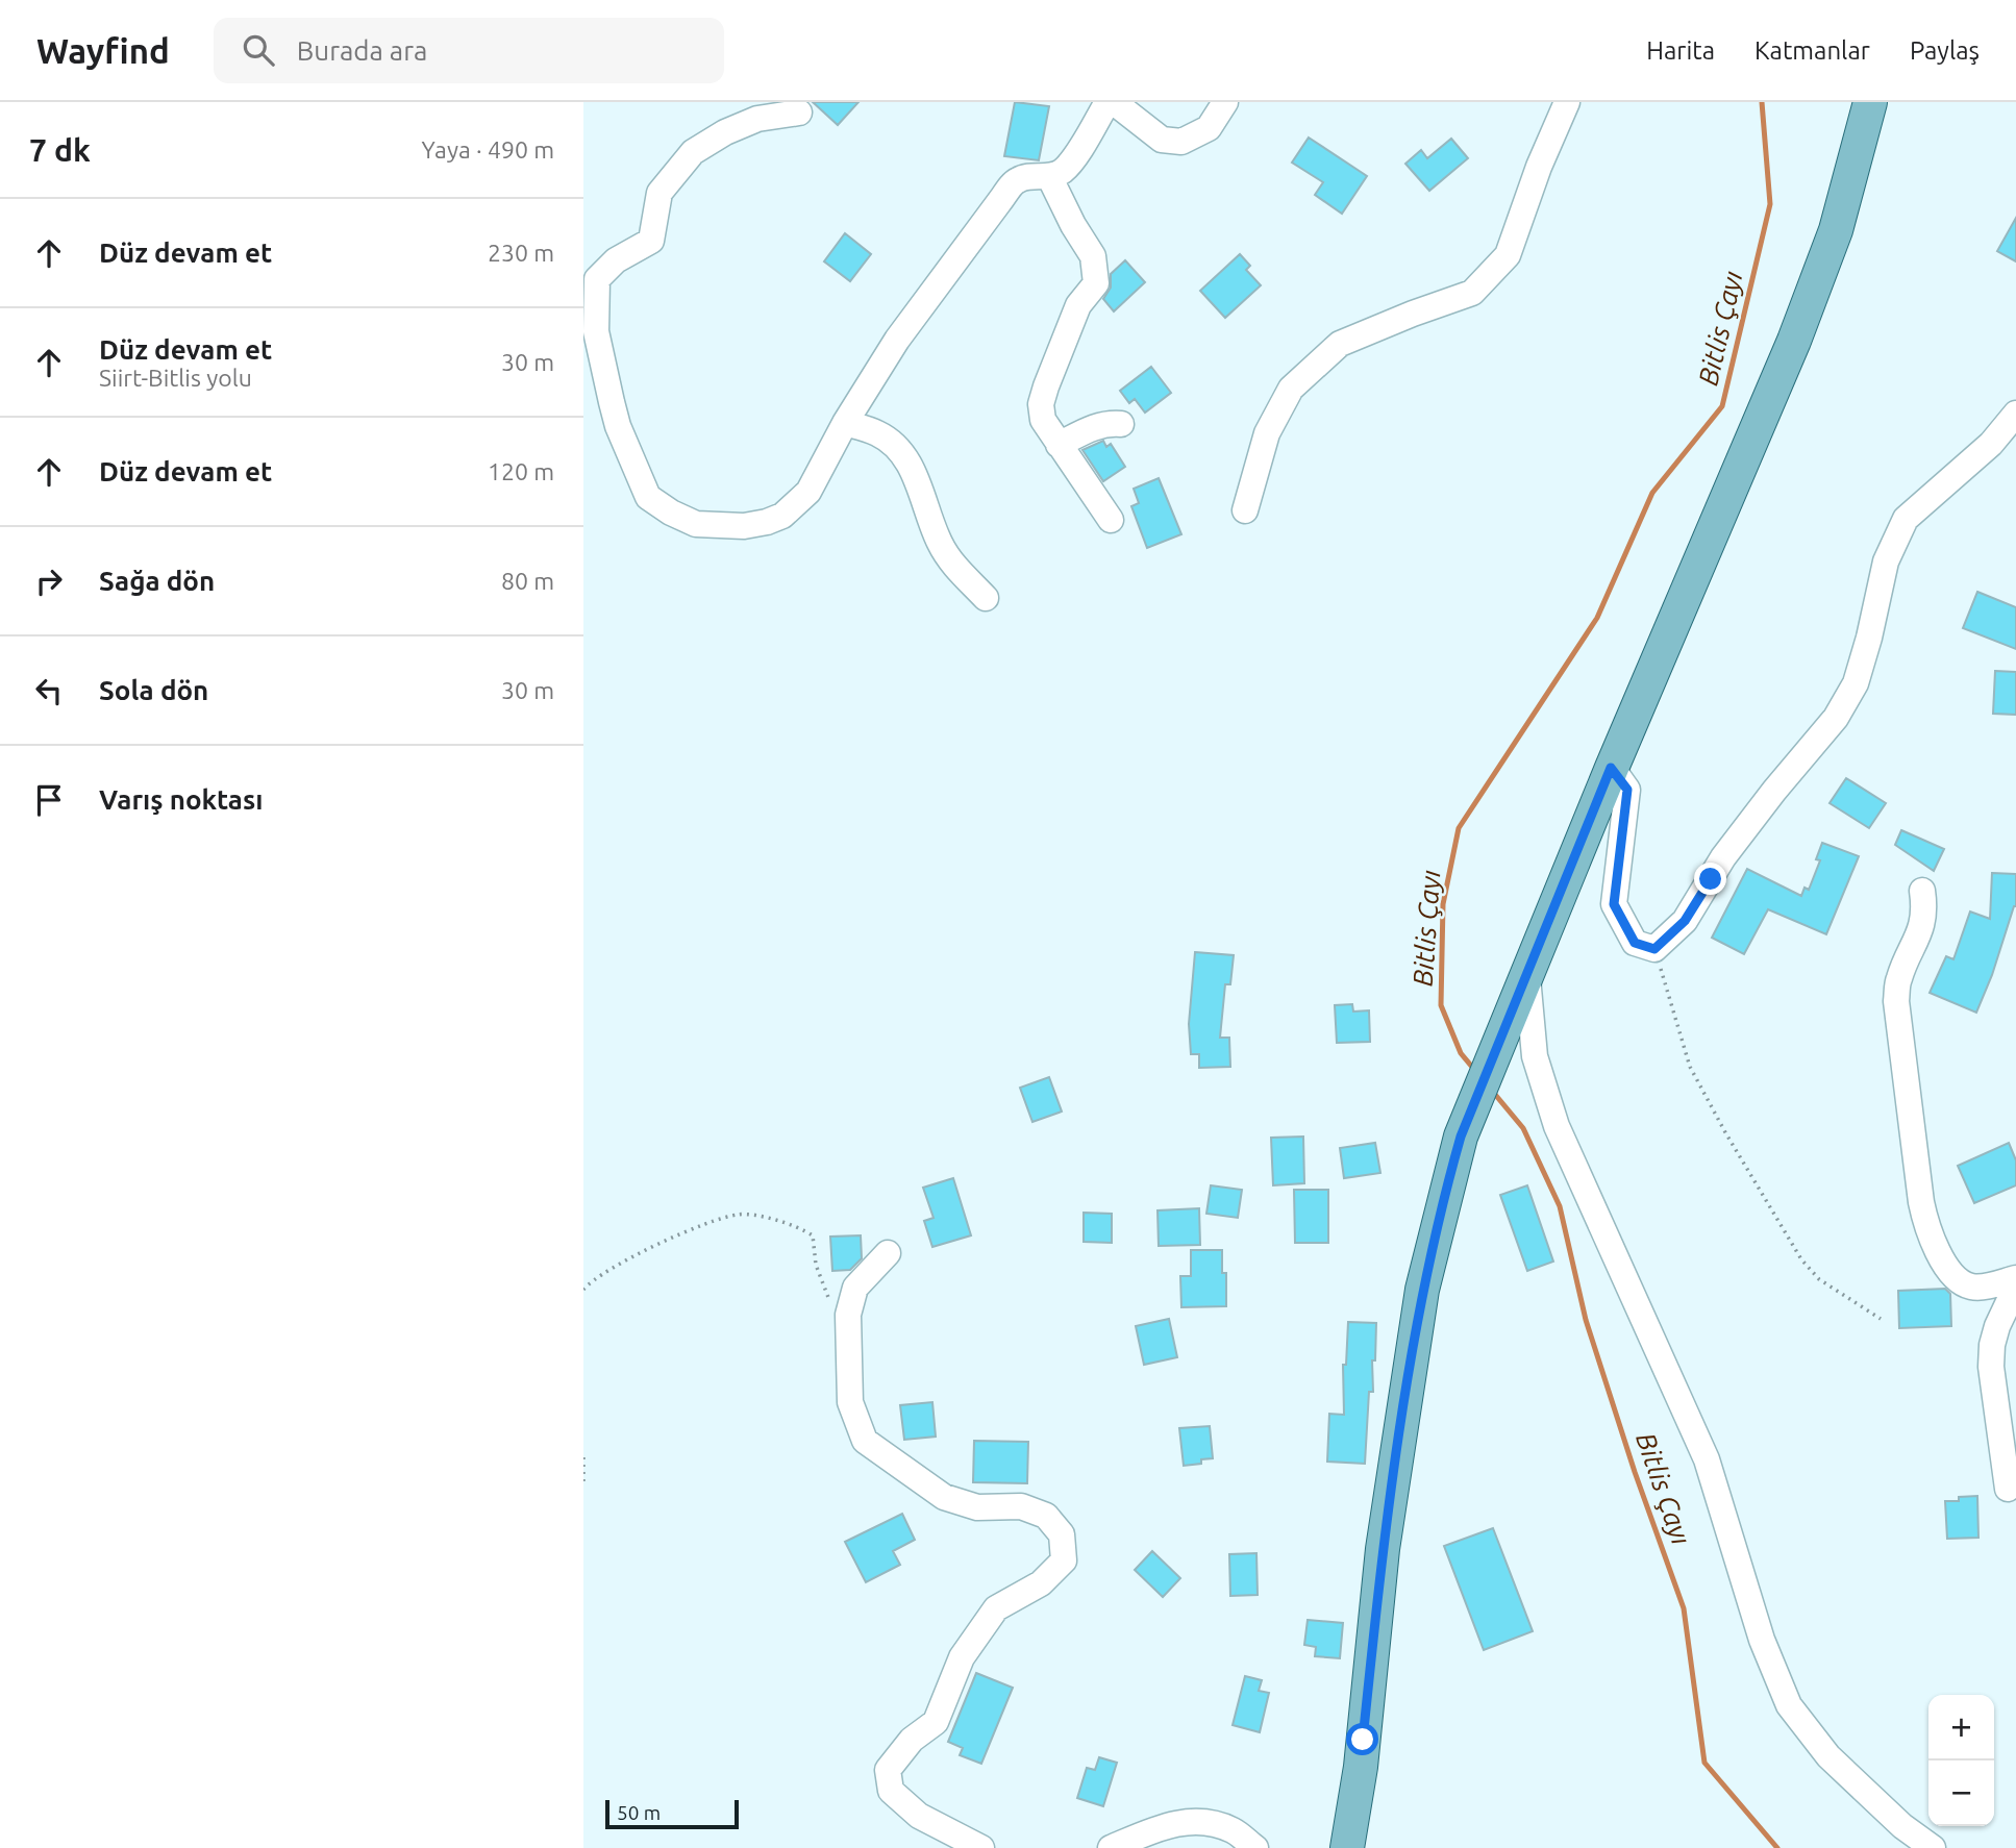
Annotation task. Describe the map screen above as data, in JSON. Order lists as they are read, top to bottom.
{
  "water": ["Bitlis Çayı"],
  "scale_bar": "50 m",
  "page": {
    "header": "Wayfind",
    "search": "Burada ara",
    "nav": ["Harita", "Katmanlar", "Paylaş"],
    "heading": ["7 dk", "Yaya · 490 m"],
    "list": [
      ["Düz devam et", "230 m"],
      ["Düz devam et", "Siirt-Bitlis yolu", "30 m"],
      ["Düz devam et", "120 m"],
      ["Sağa dön", "80 m"],
      ["Sola dön", "30 m"],
      "Varış noktası"
    ],
    "map_buttons": ["+", "−"],
    "scale": "50 m"
  }
}
